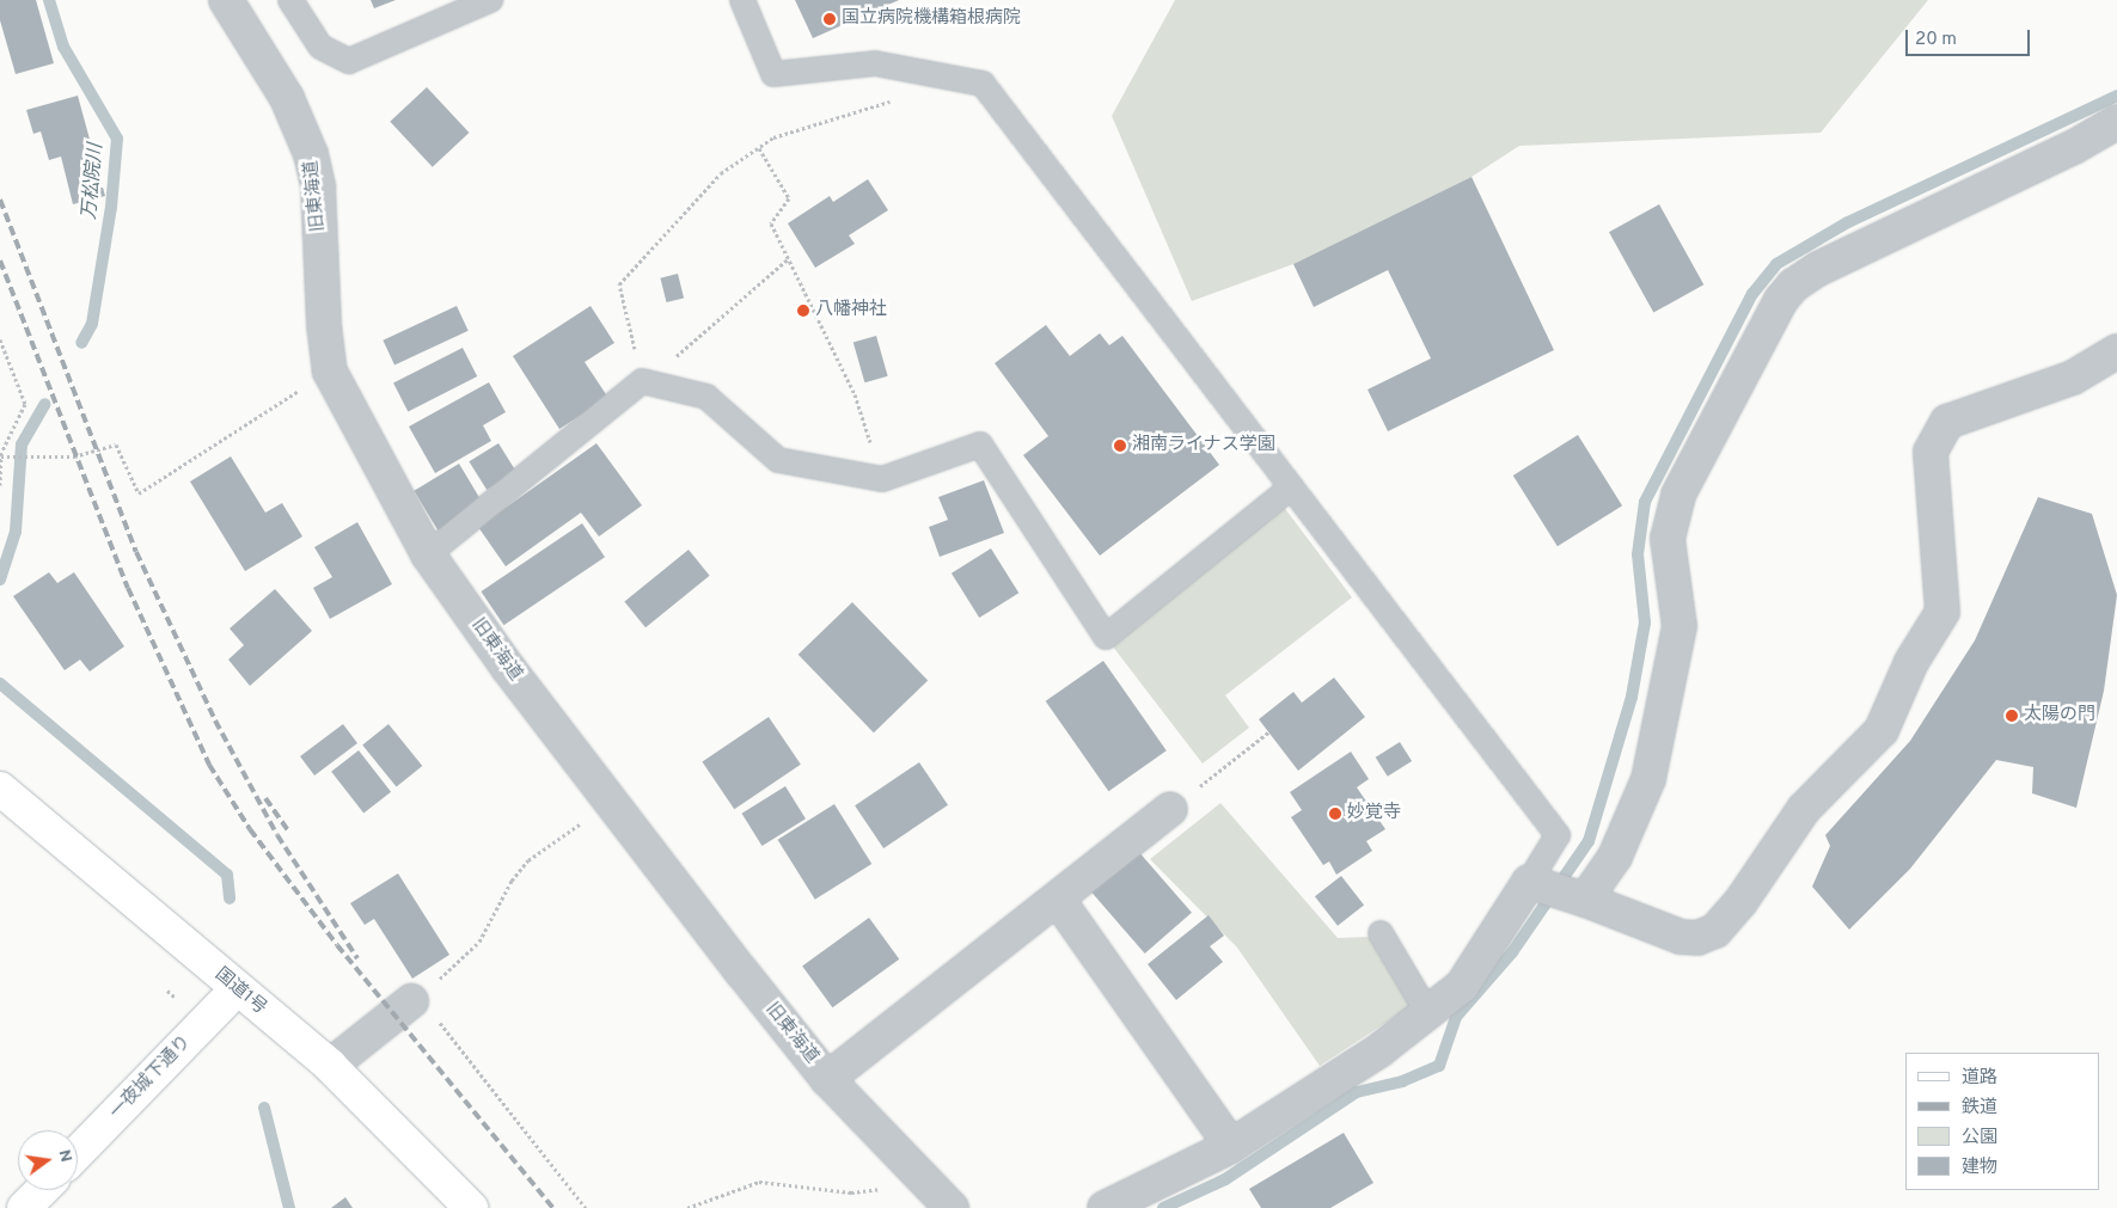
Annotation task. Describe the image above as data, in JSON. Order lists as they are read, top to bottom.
{
  "streets": {
    "main road": ["国道1号", "一夜城下通り"],
    "street": ["旧東海道"]
  },
  "crossings": [
    ["国道1号", "一夜城下通り"]
  ],
  "water": ["万松院川"],
  "places": [
    "国立病院機構箱根病院",
    "八幡神社",
    "湘南ライナス学園",
    "太陽の門",
    "妙覚寺"
  ],
  "legend": [
    "道路",
    "鉄道",
    "公園",
    "建物"
  ],
  "scale_bar": "20 m",
  "north": "right"
}
